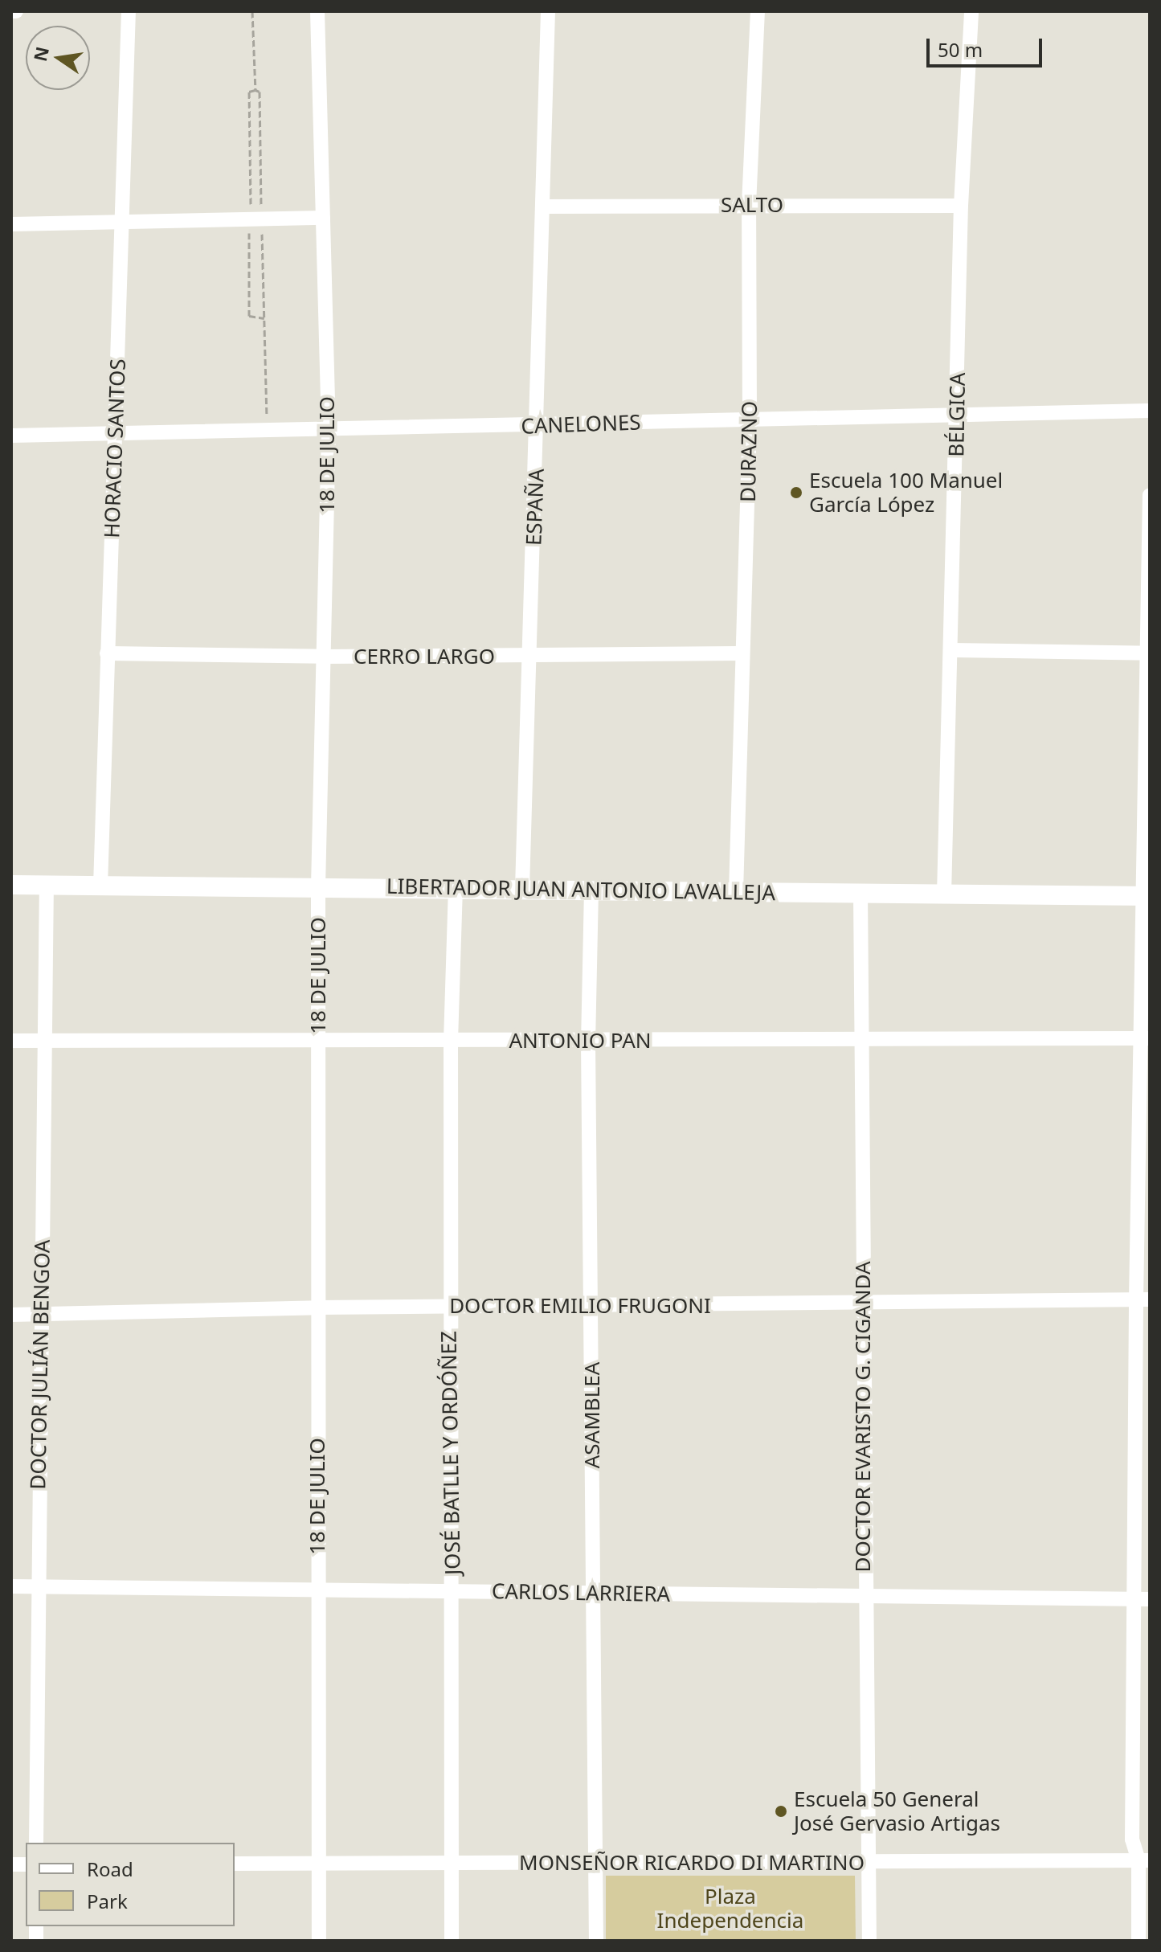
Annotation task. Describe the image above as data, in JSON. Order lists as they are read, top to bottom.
{
  "streets": {
    "street": [
      "SALTO",
      "BÉLGICA",
      "CANELONES",
      "HORACIO SANTOS",
      "DURAZNO",
      "18 DE JULIO",
      "ESPAÑA",
      "CERRO LARGO",
      "LIBERTADOR JUAN ANTONIO LAVALLEJA",
      "ANTONIO PAN",
      "DOCTOR EMILIO FRUGONI",
      "DOCTOR JULIÁN BENGOA",
      "ASAMBLEA",
      "DOCTOR EVARISTO G. CIGANDA",
      "JOSÉ BATLLE Y ORDÓÑEZ",
      "CARLOS LARRIERA",
      "MONSEÑOR RICARDO DI MARTINO"
    ]
  },
  "crossings": [
    ["SALTO", "BÉLGICA"],
    ["SALTO", "DURAZNO"],
    ["SALTO", "ESPAÑA"],
    ["BÉLGICA", "CANELONES"],
    ["BÉLGICA", "LIBERTADOR JUAN ANTONIO LAVALLEJA"],
    ["CANELONES", "HORACIO SANTOS"],
    ["CANELONES", "DURAZNO"],
    ["CANELONES", "18 DE JULIO"],
    ["CANELONES", "ESPAÑA"],
    ["HORACIO SANTOS", "CERRO LARGO"],
    ["HORACIO SANTOS", "LIBERTADOR JUAN ANTONIO LAVALLEJA"],
    ["DURAZNO", "CERRO LARGO"],
    ["DURAZNO", "LIBERTADOR JUAN ANTONIO LAVALLEJA"],
    ["18 DE JULIO", "CERRO LARGO"],
    ["18 DE JULIO", "LIBERTADOR JUAN ANTONIO LAVALLEJA"],
    ["18 DE JULIO", "ANTONIO PAN"],
    ["18 DE JULIO", "DOCTOR EMILIO FRUGONI"],
    ["18 DE JULIO", "CARLOS LARRIERA"],
    ["18 DE JULIO", "MONSEÑOR RICARDO DI MARTINO"],
    ["ESPAÑA", "CERRO LARGO"],
    ["ESPAÑA", "LIBERTADOR JUAN ANTONIO LAVALLEJA"],
    ["LIBERTADOR JUAN ANTONIO LAVALLEJA", "DOCTOR JULIÁN BENGOA"],
    ["LIBERTADOR JUAN ANTONIO LAVALLEJA", "ASAMBLEA"],
    ["LIBERTADOR JUAN ANTONIO LAVALLEJA", "DOCTOR EVARISTO G. CIGANDA"],
    ["LIBERTADOR JUAN ANTONIO LAVALLEJA", "JOSÉ BATLLE Y ORDÓÑEZ"],
    ["ANTONIO PAN", "DOCTOR JULIÁN BENGOA"],
    ["ANTONIO PAN", "ASAMBLEA"],
    ["ANTONIO PAN", "DOCTOR EVARISTO G. CIGANDA"],
    ["ANTONIO PAN", "JOSÉ BATLLE Y ORDÓÑEZ"],
    ["DOCTOR EMILIO FRUGONI", "DOCTOR JULIÁN BENGOA"],
    ["DOCTOR EMILIO FRUGONI", "ASAMBLEA"],
    ["DOCTOR EMILIO FRUGONI", "DOCTOR EVARISTO G. CIGANDA"],
    ["DOCTOR EMILIO FRUGONI", "JOSÉ BATLLE Y ORDÓÑEZ"],
    ["DOCTOR JULIÁN BENGOA", "CARLOS LARRIERA"],
    ["ASAMBLEA", "CARLOS LARRIERA"],
    ["ASAMBLEA", "MONSEÑOR RICARDO DI MARTINO"],
    ["DOCTOR EVARISTO G. CIGANDA", "CARLOS LARRIERA"],
    ["DOCTOR EVARISTO G. CIGANDA", "MONSEÑOR RICARDO DI MARTINO"],
    ["JOSÉ BATLLE Y ORDÓÑEZ", "CARLOS LARRIERA"],
    ["JOSÉ BATLLE Y ORDÓÑEZ", "MONSEÑOR RICARDO DI MARTINO"]
  ],
  "parks": ["Plaza Independencia"],
  "places": ["Escuela 100 Manuel García López", "Escuela 50 General José Gervasio Artigas"],
  "legend": ["Road", "Park"],
  "scale_bar": "50 m",
  "north": "left"
}
